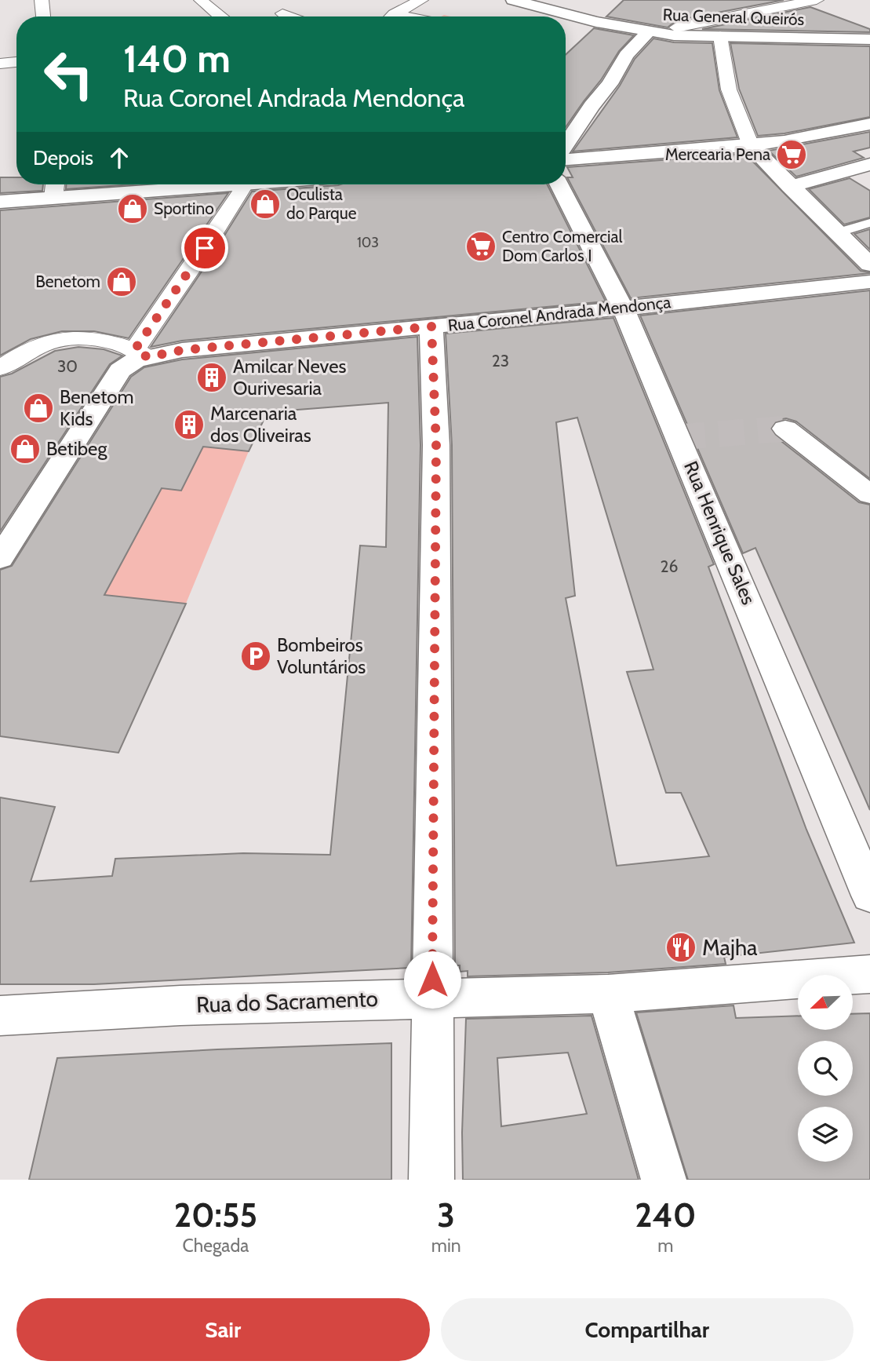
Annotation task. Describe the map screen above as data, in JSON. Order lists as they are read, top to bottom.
{
  "streets": {
    "street": [
      "Rua General Queirós",
      "Rua Coronel Andrada Mendonça",
      "Rua Henrique Sales",
      "Rua do Sacramento"
    ]
  },
  "crossings": [
    ["Rua Coronel Andrada Mendonça", "Rua Henrique Sales"]
  ],
  "places": {
    "supermarket": ["Mercearia Pena", "Centro Comercial Dom Carlos I"],
    "shop": [
      "Oculista do Parque",
      "Sportino",
      "Benetom",
      "Benetom Kids",
      "Betibeg"
    ],
    "building": ["Amilcar Neves Ourivesaria", "Marcenaria dos Oliveiras"],
    "parking": ["Bombeiros Voluntários"],
    "restaurant": ["Majha"]
  },
  "house_numbers": [
    "103",
    "23",
    "30",
    "26"
  ],
  "north": "bottom left",
  "page": {
    "turn": ["140 m", "Rua Coronel Andrada Mendonça"],
    "then": "Depois",
    "eta": [
      "20:55",
      "Chegada",
      "3",
      "min",
      "240",
      "m"
    ],
    "buttons": ["Sair", "Compartilhar"]
  }
}
